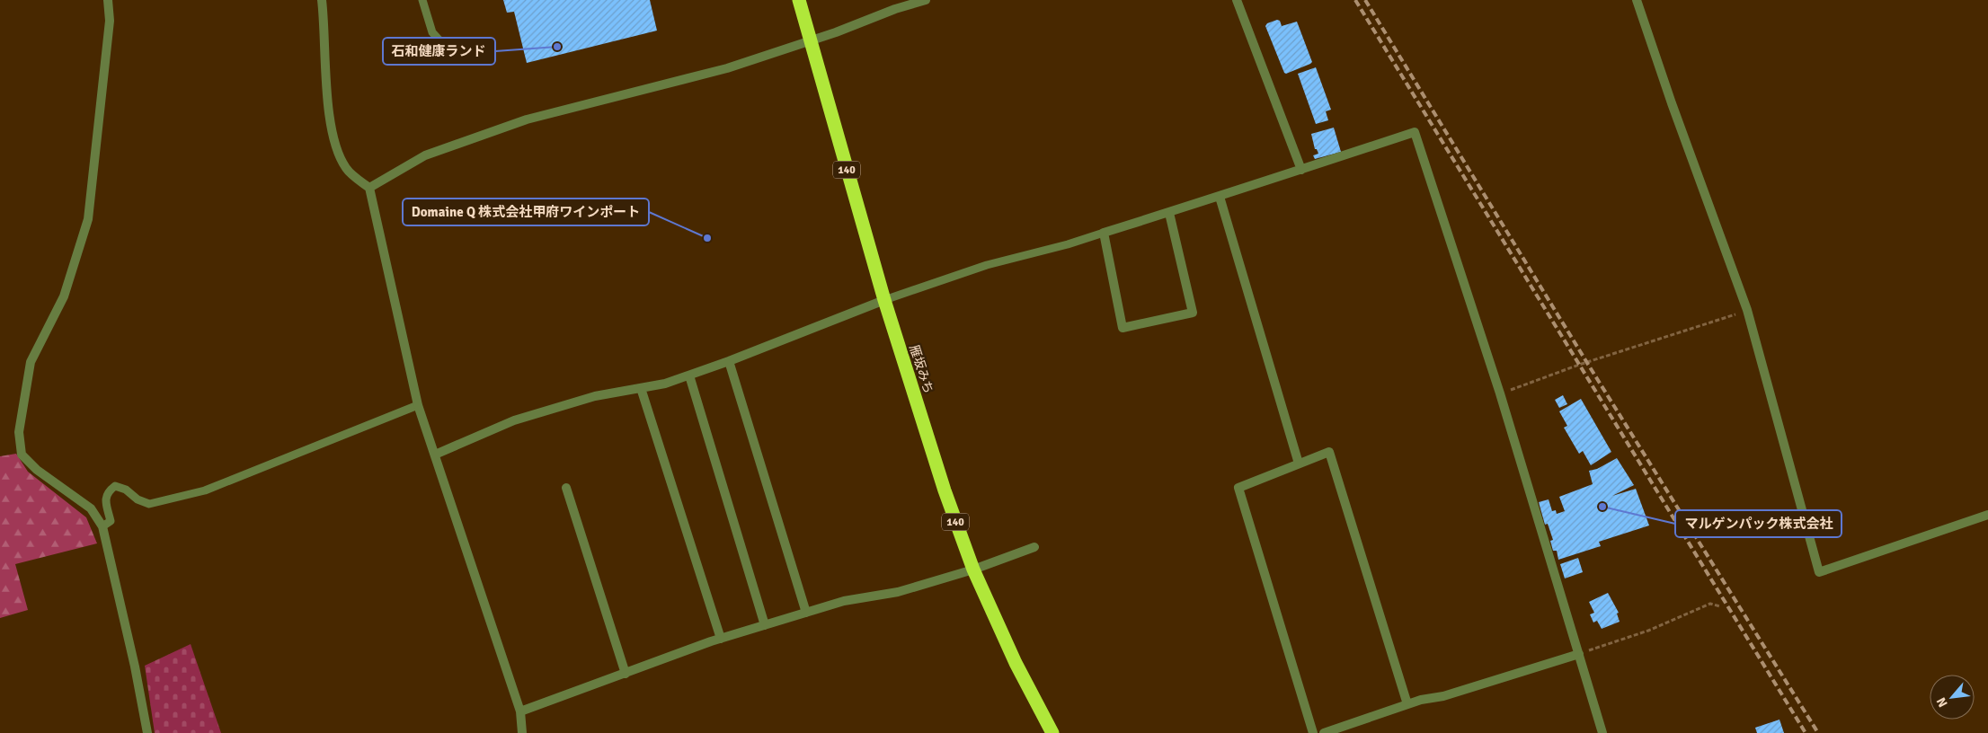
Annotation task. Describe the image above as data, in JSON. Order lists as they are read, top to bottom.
{
  "streets": {
    "highway": ["140", "雁坂みち"]
  },
  "places": ["石和健康ランド", "Domaine Q 株式会社甲府ワインポート", "マルゲンパック株式会社"],
  "north": "bottom left"
}
